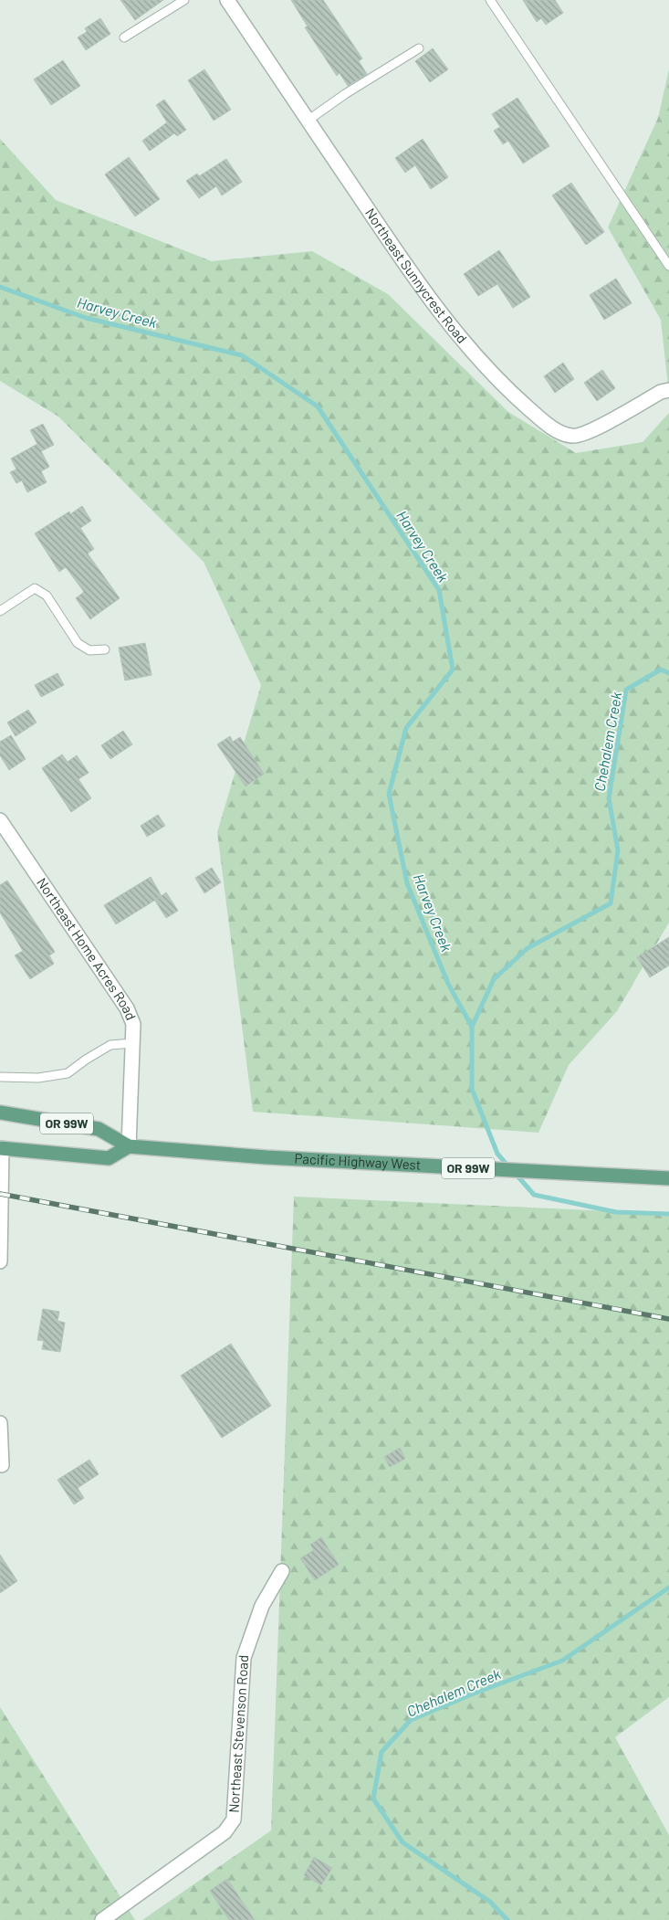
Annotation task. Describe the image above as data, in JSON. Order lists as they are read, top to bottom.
{
  "streets": {
    "main road": ["OR 99W", "Pacific Highway West"],
    "street": ["Northeast Sunnycrest Road", "Northeast Home Acres Road", "Northeast Stevenson Road"]
  },
  "crossings": [
    ["Northeast Home Acres Road", "OR 99W"],
    ["Northeast Home Acres Road", "Pacific Highway West"],
    ["OR 99W", "Pacific Highway West"]
  ],
  "water": ["Harvey Creek", "Chehalem Creek"]
}
